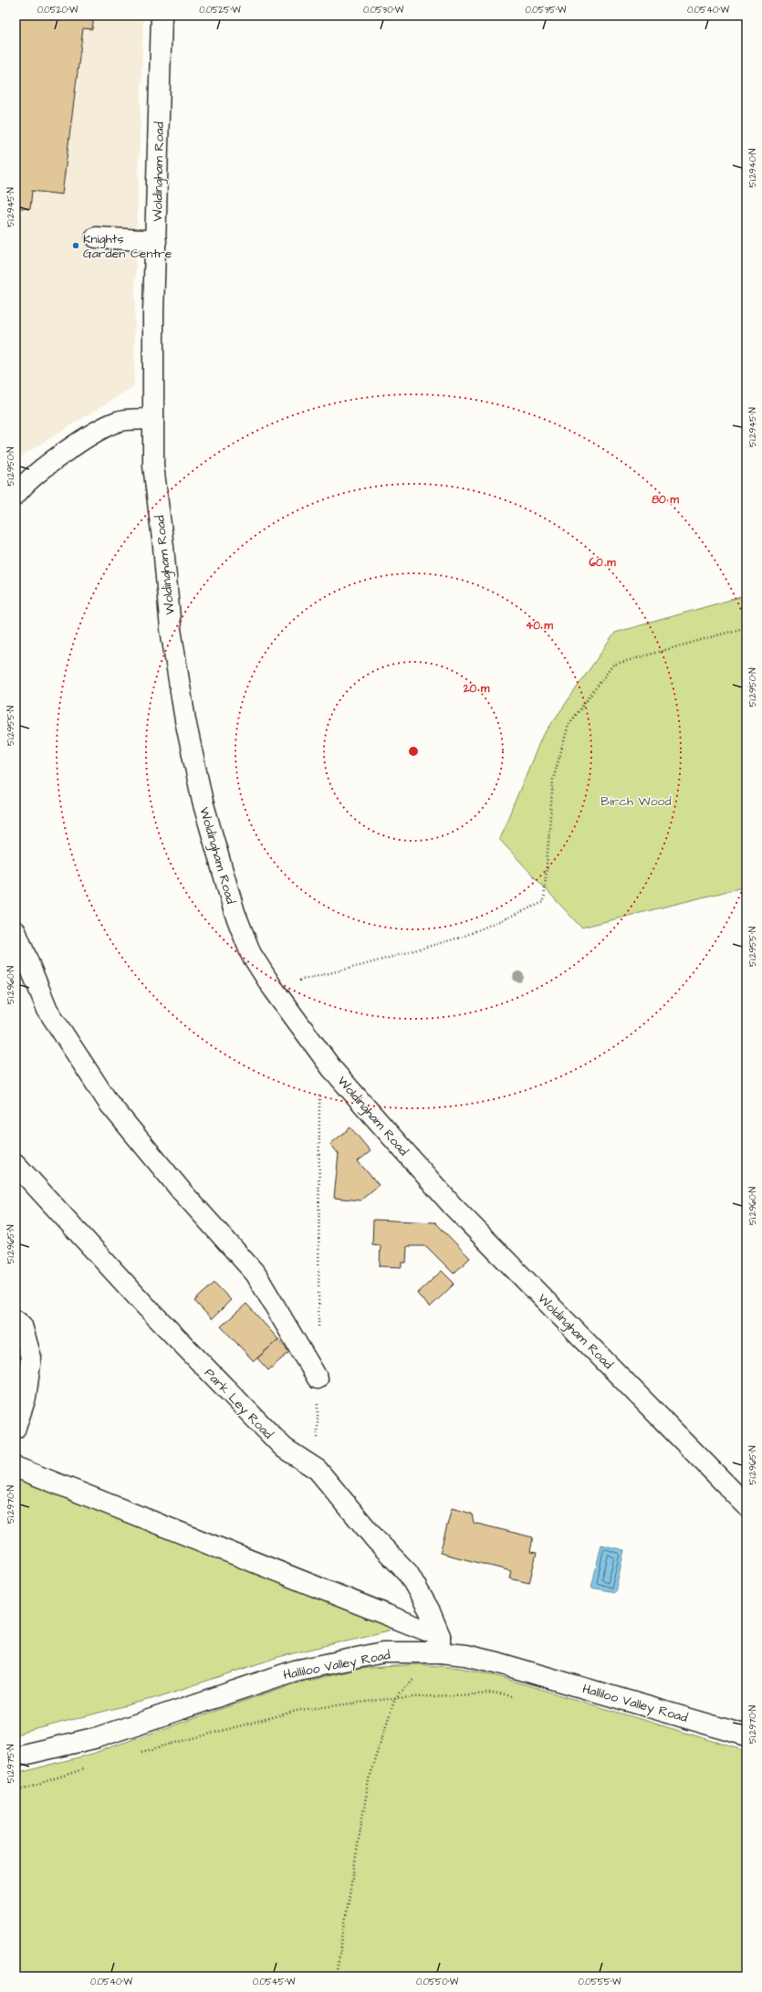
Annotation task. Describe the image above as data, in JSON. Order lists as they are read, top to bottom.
{
  "streets": {
    "street": ["Woldingham Road", "Park Ley Road", "Halliloo Valley Road"]
  },
  "crossings": [
    ["Park Ley Road", "Halliloo Valley Road"]
  ],
  "parks": ["Birch Wood"],
  "places": ["Knights Garden Centre"],
  "coordinates": [
    "0.0520°W",
    "0.0525°W",
    "0.0530°W",
    "0.0535°W",
    "0.0540°W",
    "51.2940°N",
    "51.2945°N",
    "51.2950°N",
    "51.2955°N",
    "51.2960°N",
    "51.2965°N",
    "51.2970°N",
    "51.2975°N",
    "0.0545°W",
    "0.0550°W",
    "0.0555°W"
  ],
  "rings": [
    "80 m",
    "60 m",
    "40 m",
    "20 m"
  ]
}
